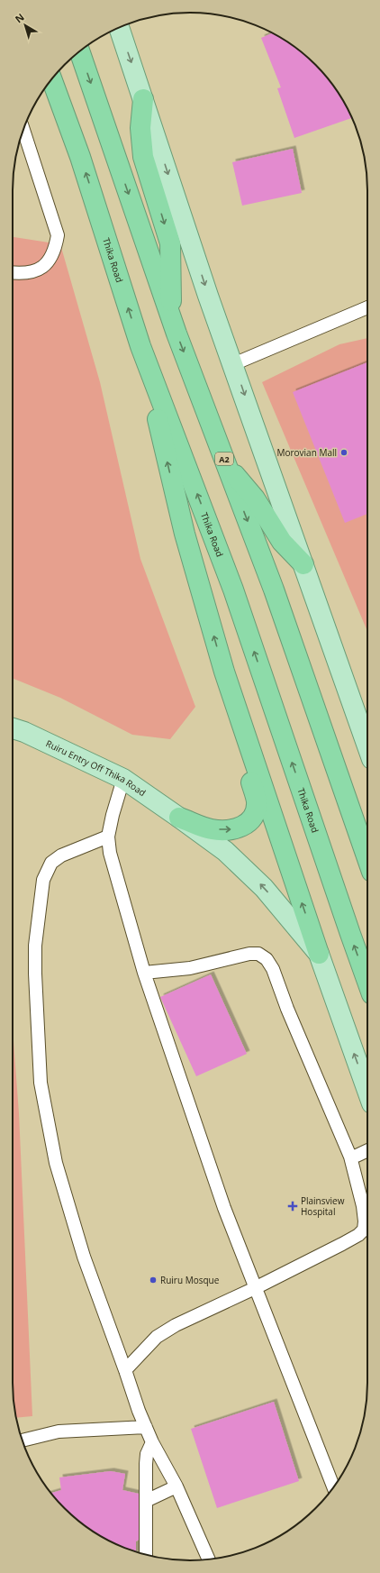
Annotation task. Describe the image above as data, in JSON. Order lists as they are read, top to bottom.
{
  "streets": {
    "highway": ["Thika Road", "A2"],
    "main road": ["Ruiru Entry Off Thika Road"]
  },
  "one_way": ["Ruiru Entry Off Thika Road"],
  "places": {
    "other": ["Morovian Mall", "Ruiru Mosque"],
    "health": ["Plainsview Hospital"]
  },
  "north": "top left"
}
